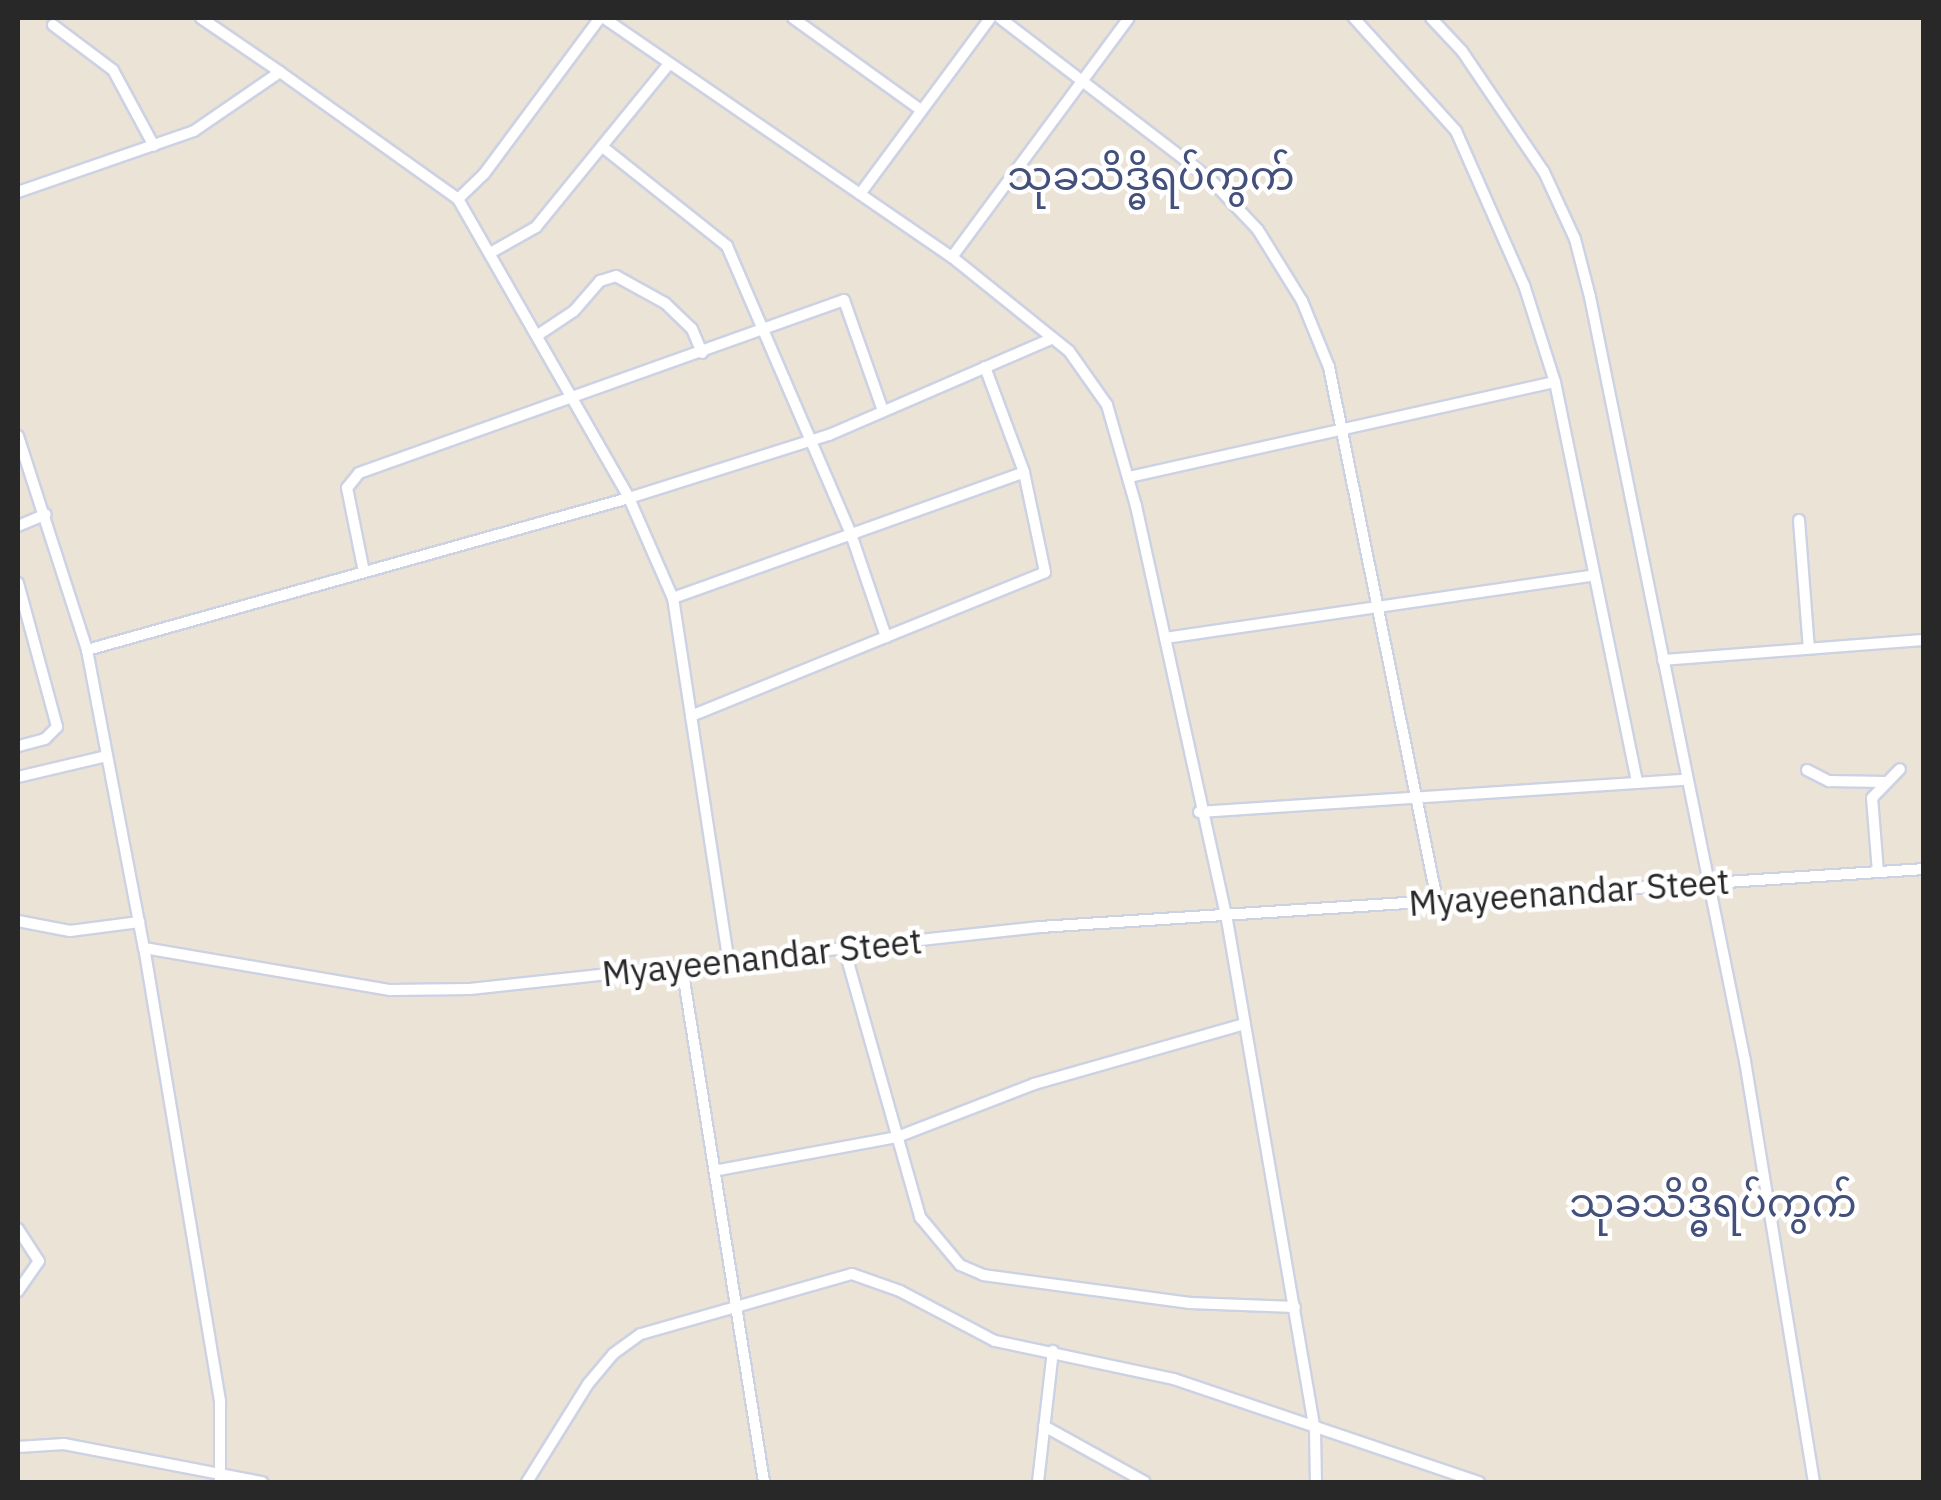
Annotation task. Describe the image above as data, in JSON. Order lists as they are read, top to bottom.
{
  "streets": {
    "street": ["Myayeenandar Steet"]
  },
  "districts": ["သုခသိဒ္ဓိရပ်ကွက်", "သုခသိဒ္ဓိရပ်ကွက်"]
}
